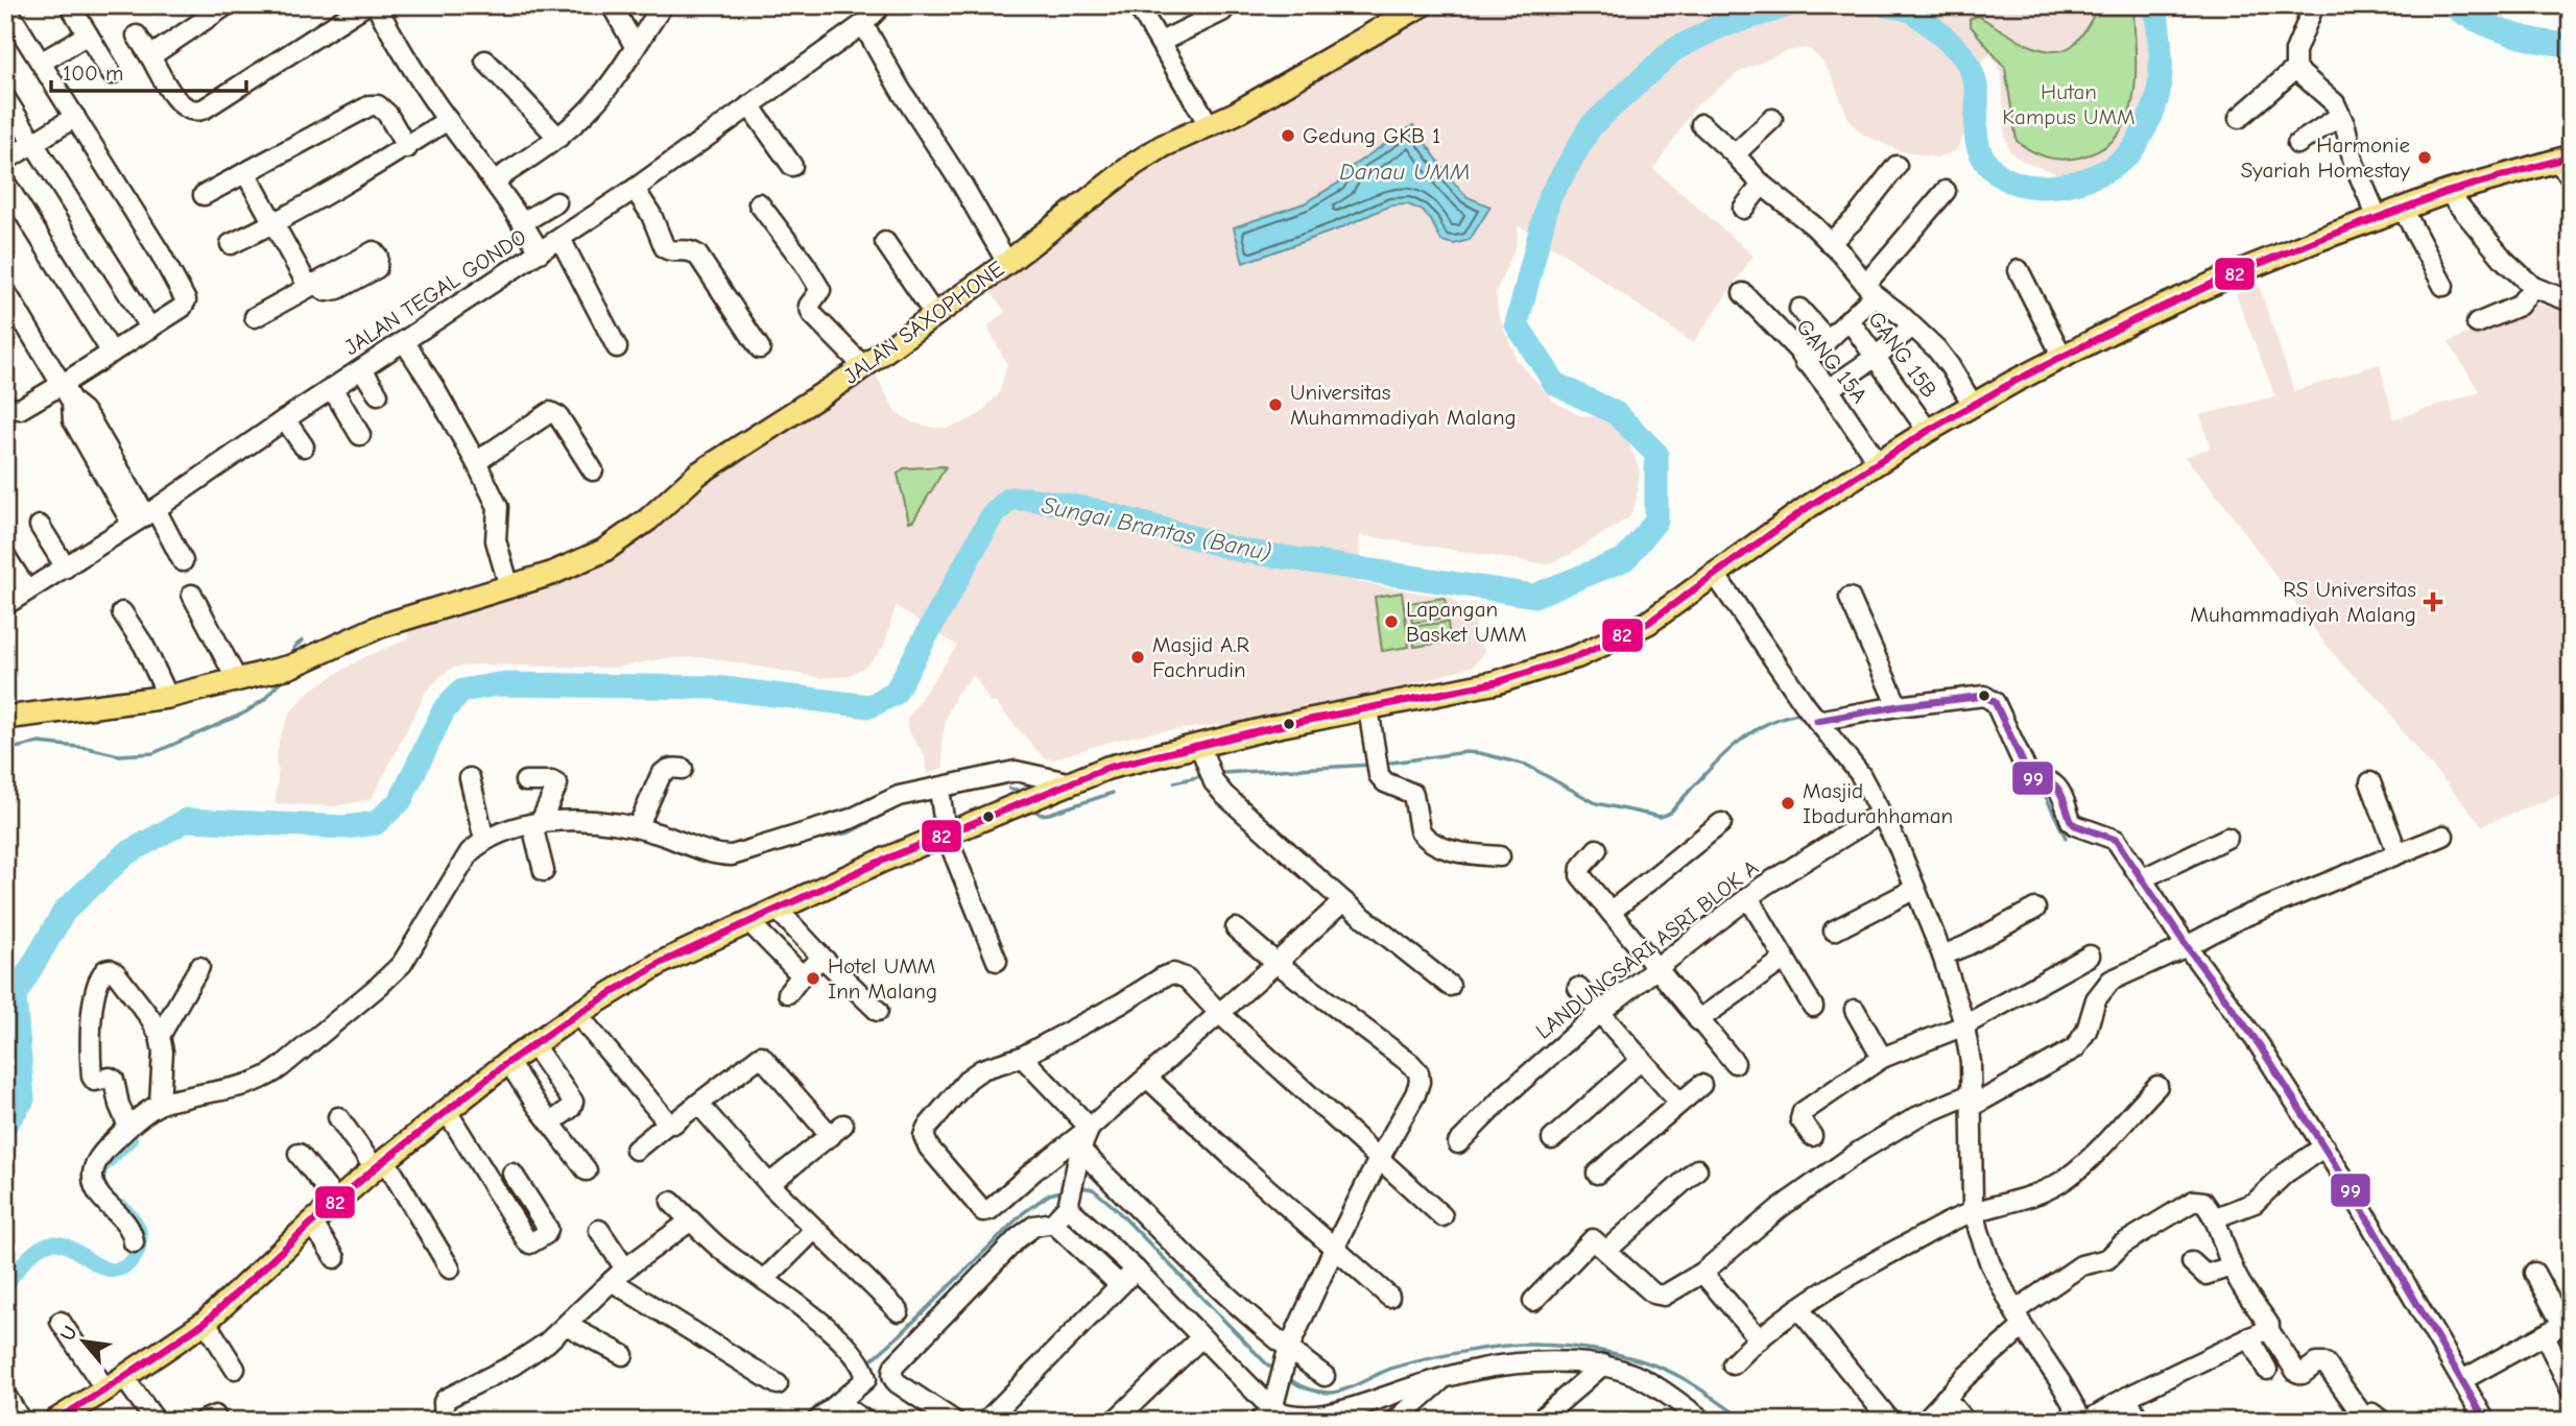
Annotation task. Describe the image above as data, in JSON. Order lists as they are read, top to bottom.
{
  "streets": {
    "main road": ["JALAN SAXOPHONE"],
    "street": [
      "JALAN TEGAL GONDO",
      "GANG 15B",
      "GANG 15A",
      "LANDUNGSARI ASRI BLOK A"
    ]
  },
  "crossings": [
    ["GANG 15B", "GANG 15A"]
  ],
  "water": ["Danau UMM", "Sungai Brantas (Banu)"],
  "parks": ["Hutan Kampus UMM"],
  "places": {
    "other": [
      "Gedung GKB 1",
      "Harmonie Syariah Homestay",
      "Universitas Muhammadiyah Malang",
      "Lapangan Basket UMM",
      "Masjid A.R Fachrudin",
      "Masjid Ibadurahhaman",
      "Hotel UMM Inn Malang"
    ],
    "health": ["RS Universitas Muhammadiyah Malang"]
  },
  "lines": ["transit line 82", "transit line 99"],
  "scale_bar": "100 m",
  "north": "top left"
}
